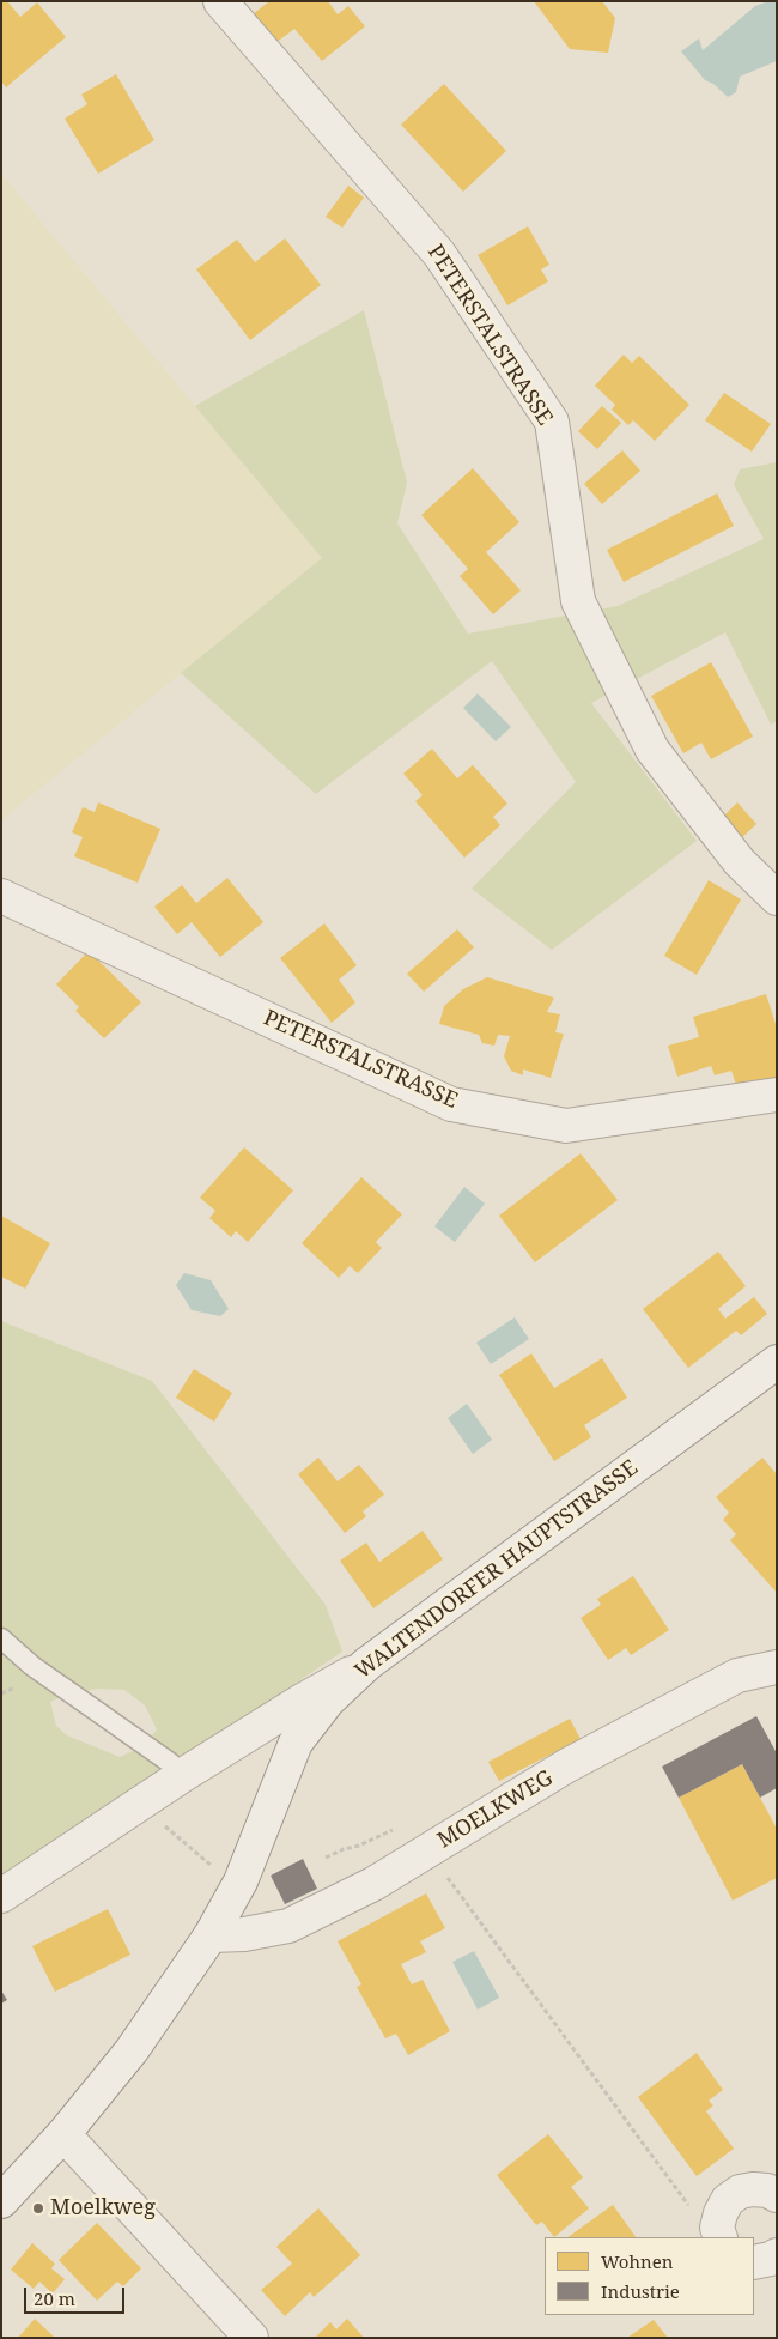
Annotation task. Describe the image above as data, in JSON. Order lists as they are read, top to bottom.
{
  "streets": {
    "street": ["PETERSTALSTRASSE", "WALTENDORFER HAUPTSTRASSE", "MOELKWEG"]
  },
  "crossings": [
    ["WALTENDORFER HAUPTSTRASSE", "MOELKWEG"]
  ],
  "places": ["Moelkweg"],
  "legend": ["Wohnen", "Industrie"],
  "scale_bar": "20 m"
}
